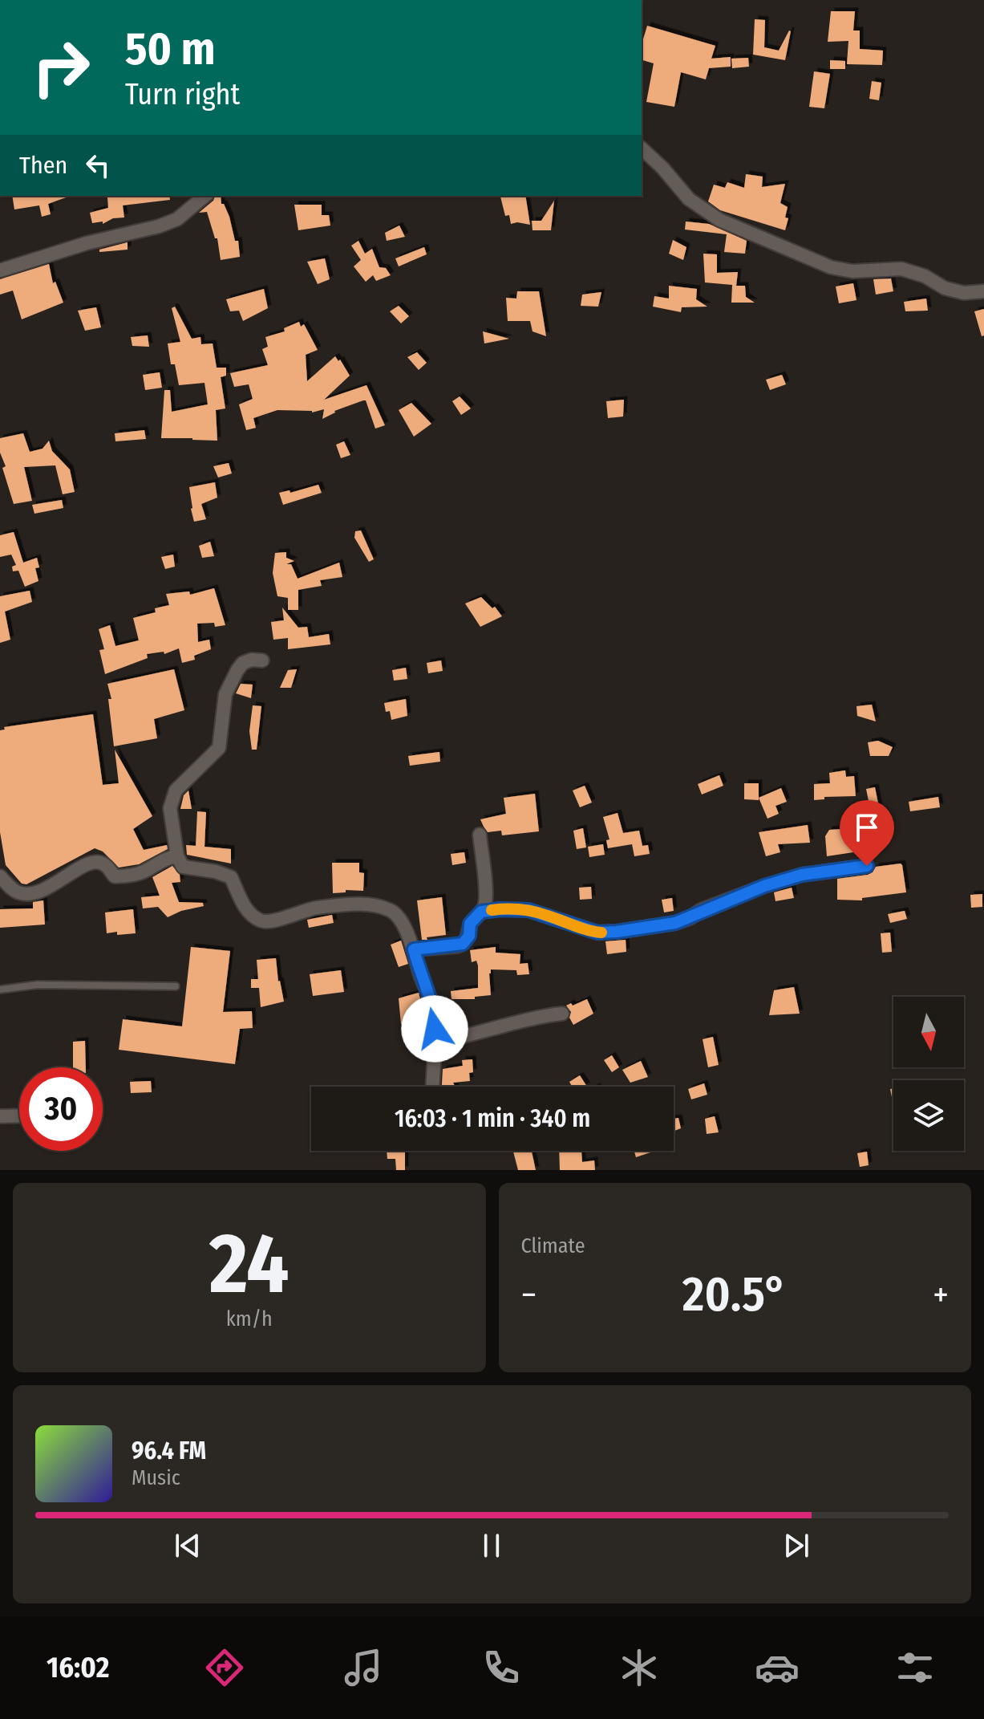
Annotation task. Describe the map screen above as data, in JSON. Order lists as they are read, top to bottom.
{
  "north": "bottom",
  "page": {
    "turn": ["50 m", "Turn right"],
    "then": "Then",
    "limit": "30",
    "trip": "16:03 · 1 min · 340 m",
    "tile": [
      ["24", "km/h"],
      "Climate"
    ],
    "heat": ["−", "20.5°", "+"],
    "song": ["96.4 FM", "Music"],
    "tabs": "16:02"
  }
}
